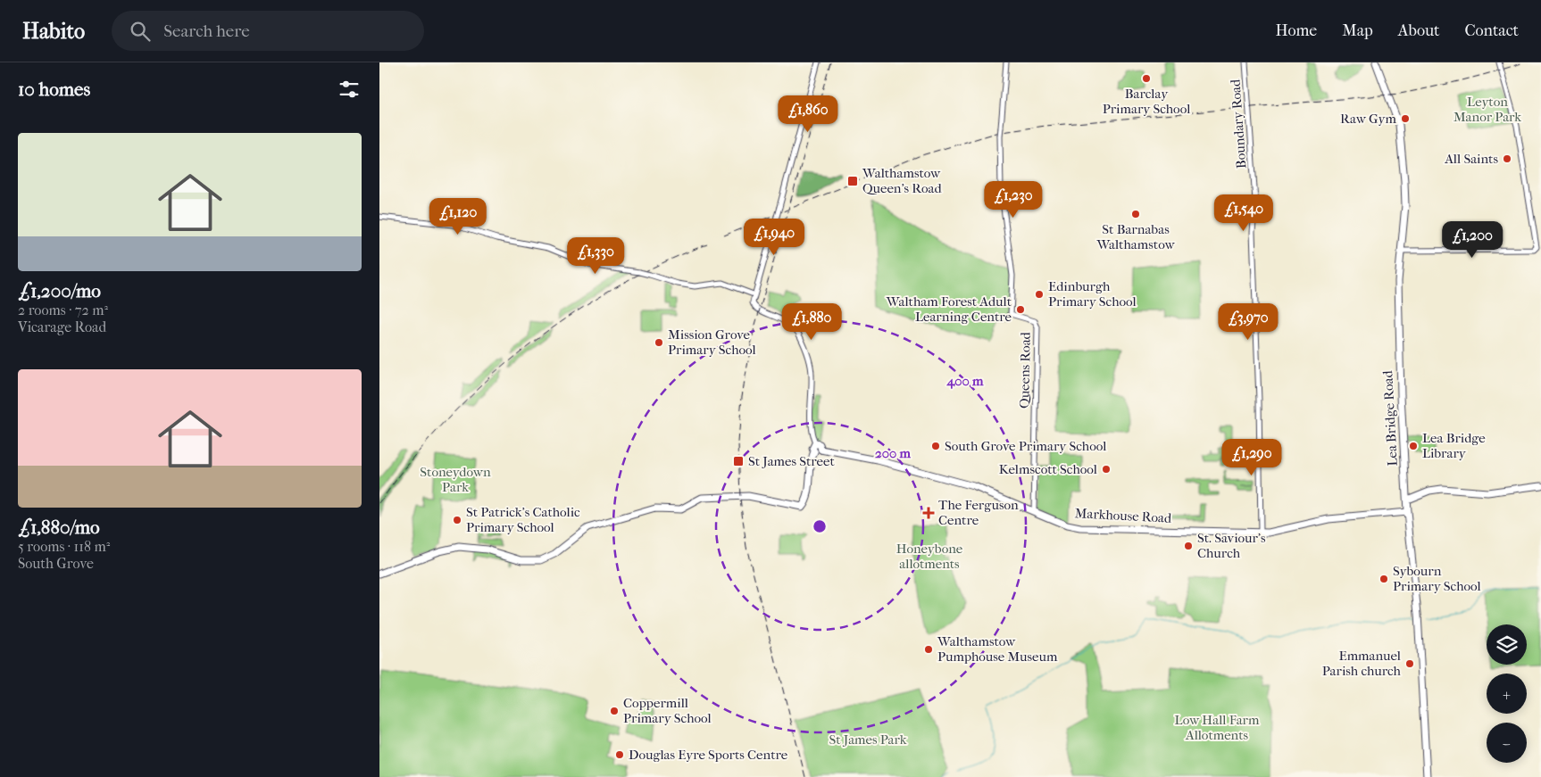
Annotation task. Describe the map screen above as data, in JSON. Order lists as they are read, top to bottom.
{
  "streets": {
    "main road": ["Lea Bridge Road", "Markhouse Road"],
    "street": ["Boundary Road", "Queens Road"]
  },
  "crossings": [
    ["Boundary Road", "Markhouse Road"],
    ["Queens Road", "Markhouse Road"],
    ["Lea Bridge Road", "Markhouse Road"]
  ],
  "parks": [
    "Leyton Manor Park",
    "Stoneydown Park",
    "Honeybone allotments",
    "Low Hall Farm Allotments",
    "St James Park"
  ],
  "places": {
    "other": [
      "Barclay Primary School",
      "Raw Gym",
      "All Saints",
      "St Barnabas Walthamstow",
      "Edinburgh Primary School",
      "Waltham Forest Adult Learning Centre",
      "Mission Grove Primary School",
      "South Grove Primary School",
      "Lea Bridge Library",
      "Kelmscott School",
      "St Patrick's Catholic Primary School",
      "St. Saviour's Church",
      "Sybourn Primary School",
      "Walthamstow Pumphouse Museum",
      "Emmanuel Parish church",
      "Coppermill Primary School",
      "Douglas Eyre Sports Centre"
    ],
    "transit": ["Walthamstow Queen's Road", "St James Street"],
    "health": ["The Ferguson Centre"]
  },
  "page": {
    "header": "Habito",
    "search": "Search here",
    "nav": [
      "Home",
      "Map",
      "About",
      "Contact"
    ],
    "heading": "10 homes",
    "price": [
      "£1,860",
      "£1,230",
      "£1,540",
      "£1,120",
      "£1,940",
      "£1,200",
      "£1,330",
      "£1,880",
      "£3,970",
      "£1,290"
    ],
    "list": [
      {
        "name": "£1,200/mo",
        "note": "2 rooms · 72 m² · Vicarage Road"
      },
      {
        "name": "£1,880/mo",
        "note": "5 rooms · 118 m² · South Grove"
      }
    ],
    "map_buttons": ["+", "−"]
  },
  "rings": ["400 m", "200 m"]
}
